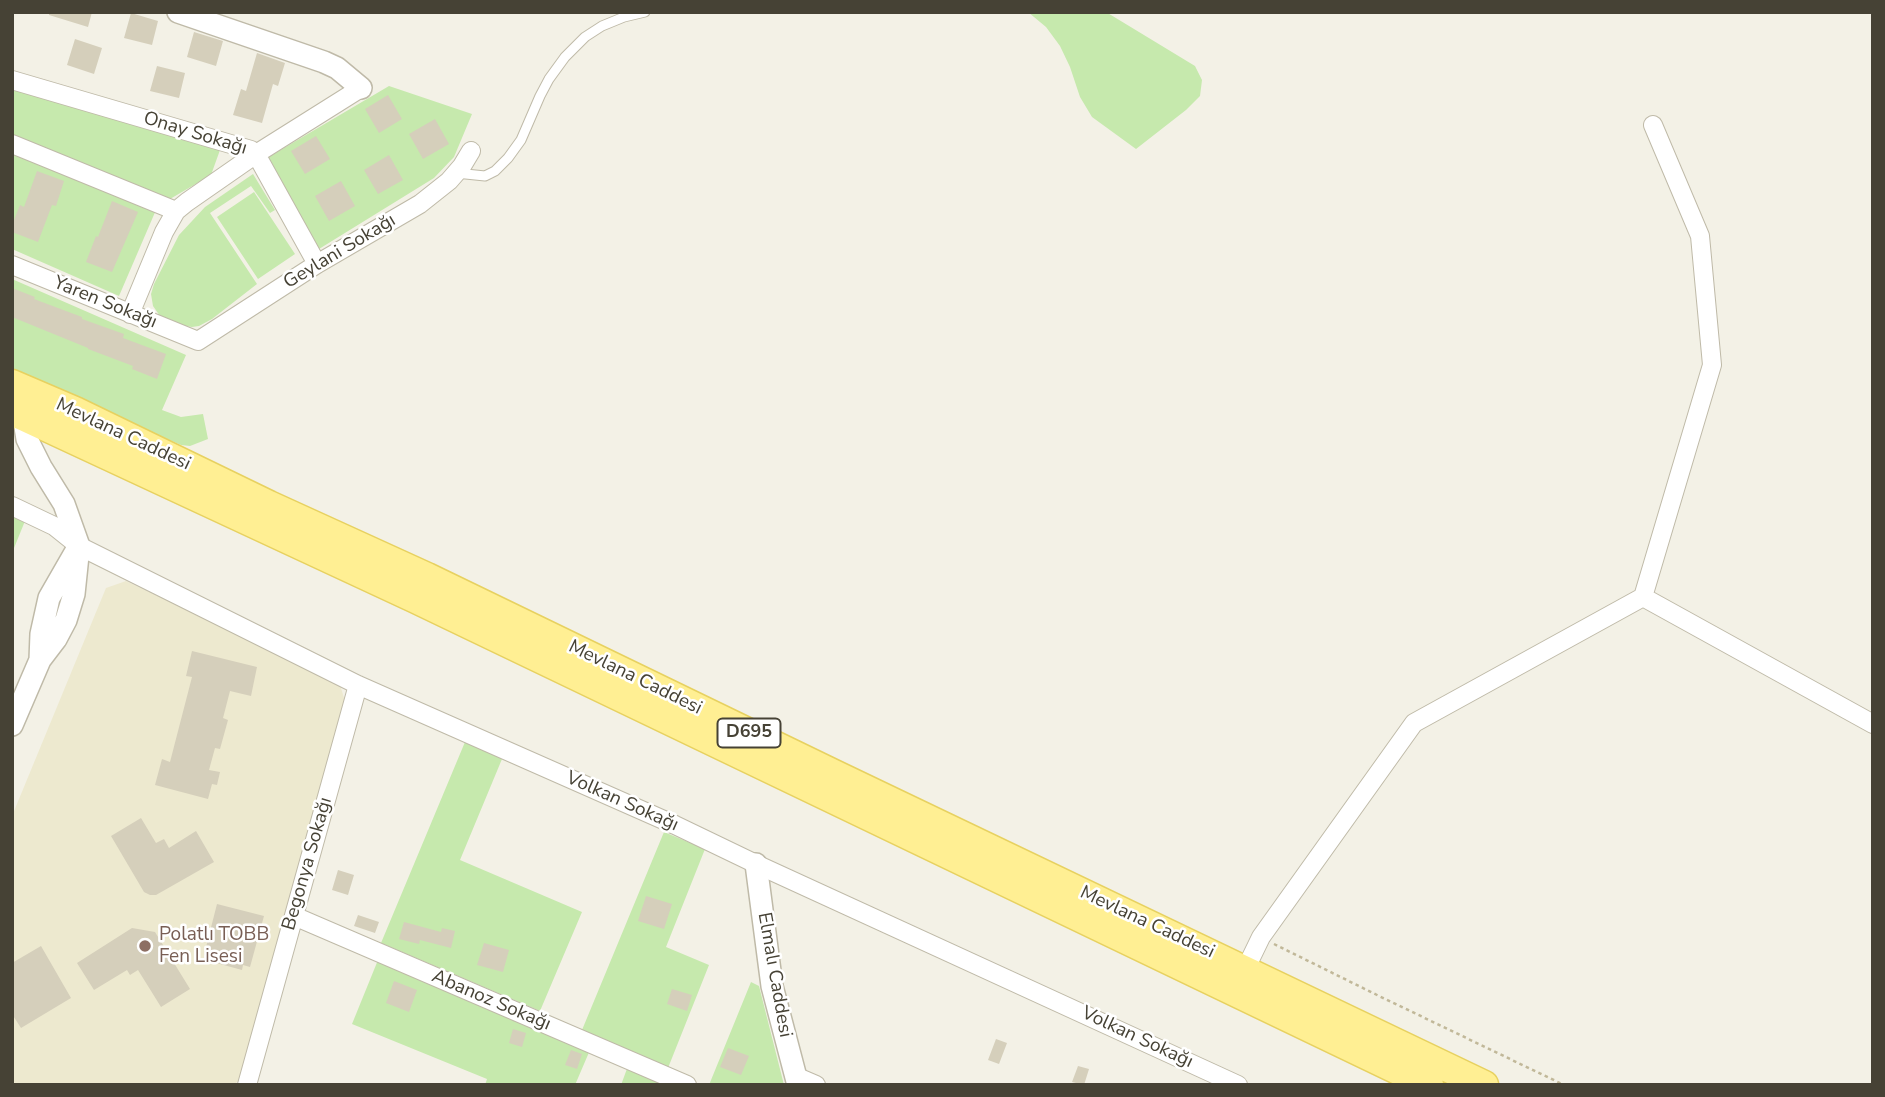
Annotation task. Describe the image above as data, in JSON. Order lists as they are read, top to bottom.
{
  "streets": {
    "main road": ["Mevlana Caddesi", "D695"],
    "street": [
      "Onay Sokağı",
      "Geylani Sokağı",
      "Yaren Sokağı",
      "Volkan Sokağı",
      "Begonya Sokağı",
      "Elmalı Caddesi",
      "Abanoz Sokağı"
    ]
  },
  "crossings": [
    ["Onay Sokağı", "Geylani Sokağı"],
    ["Geylani Sokağı", "Yaren Sokağı"],
    ["Volkan Sokağı", "Begonya Sokağı"],
    ["Volkan Sokağı", "Elmalı Caddesi"],
    ["Begonya Sokağı", "Abanoz Sokağı"]
  ],
  "places": ["Polatlı TOBB Fen Lisesi"]
}
